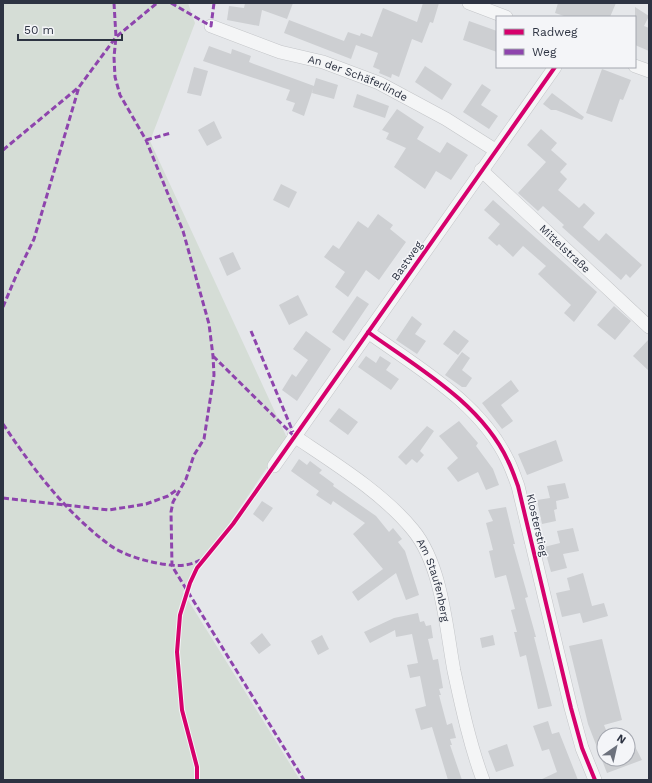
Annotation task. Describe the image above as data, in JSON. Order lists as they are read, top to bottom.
{
  "streets": {
    "street": [
      "An der Schäferlinde",
      "Mittelstraße",
      "Bastweg",
      "Klosterstieg",
      "Am Staufenberg"
    ]
  },
  "crossings": [
    ["An der Schäferlinde", "Bastweg"],
    ["Mittelstraße", "Bastweg"],
    ["Bastweg", "Klosterstieg"],
    ["Bastweg", "Am Staufenberg"]
  ],
  "legend": ["Radweg", "Weg"],
  "scale_bar": "50 m",
  "north": "top right"
}
